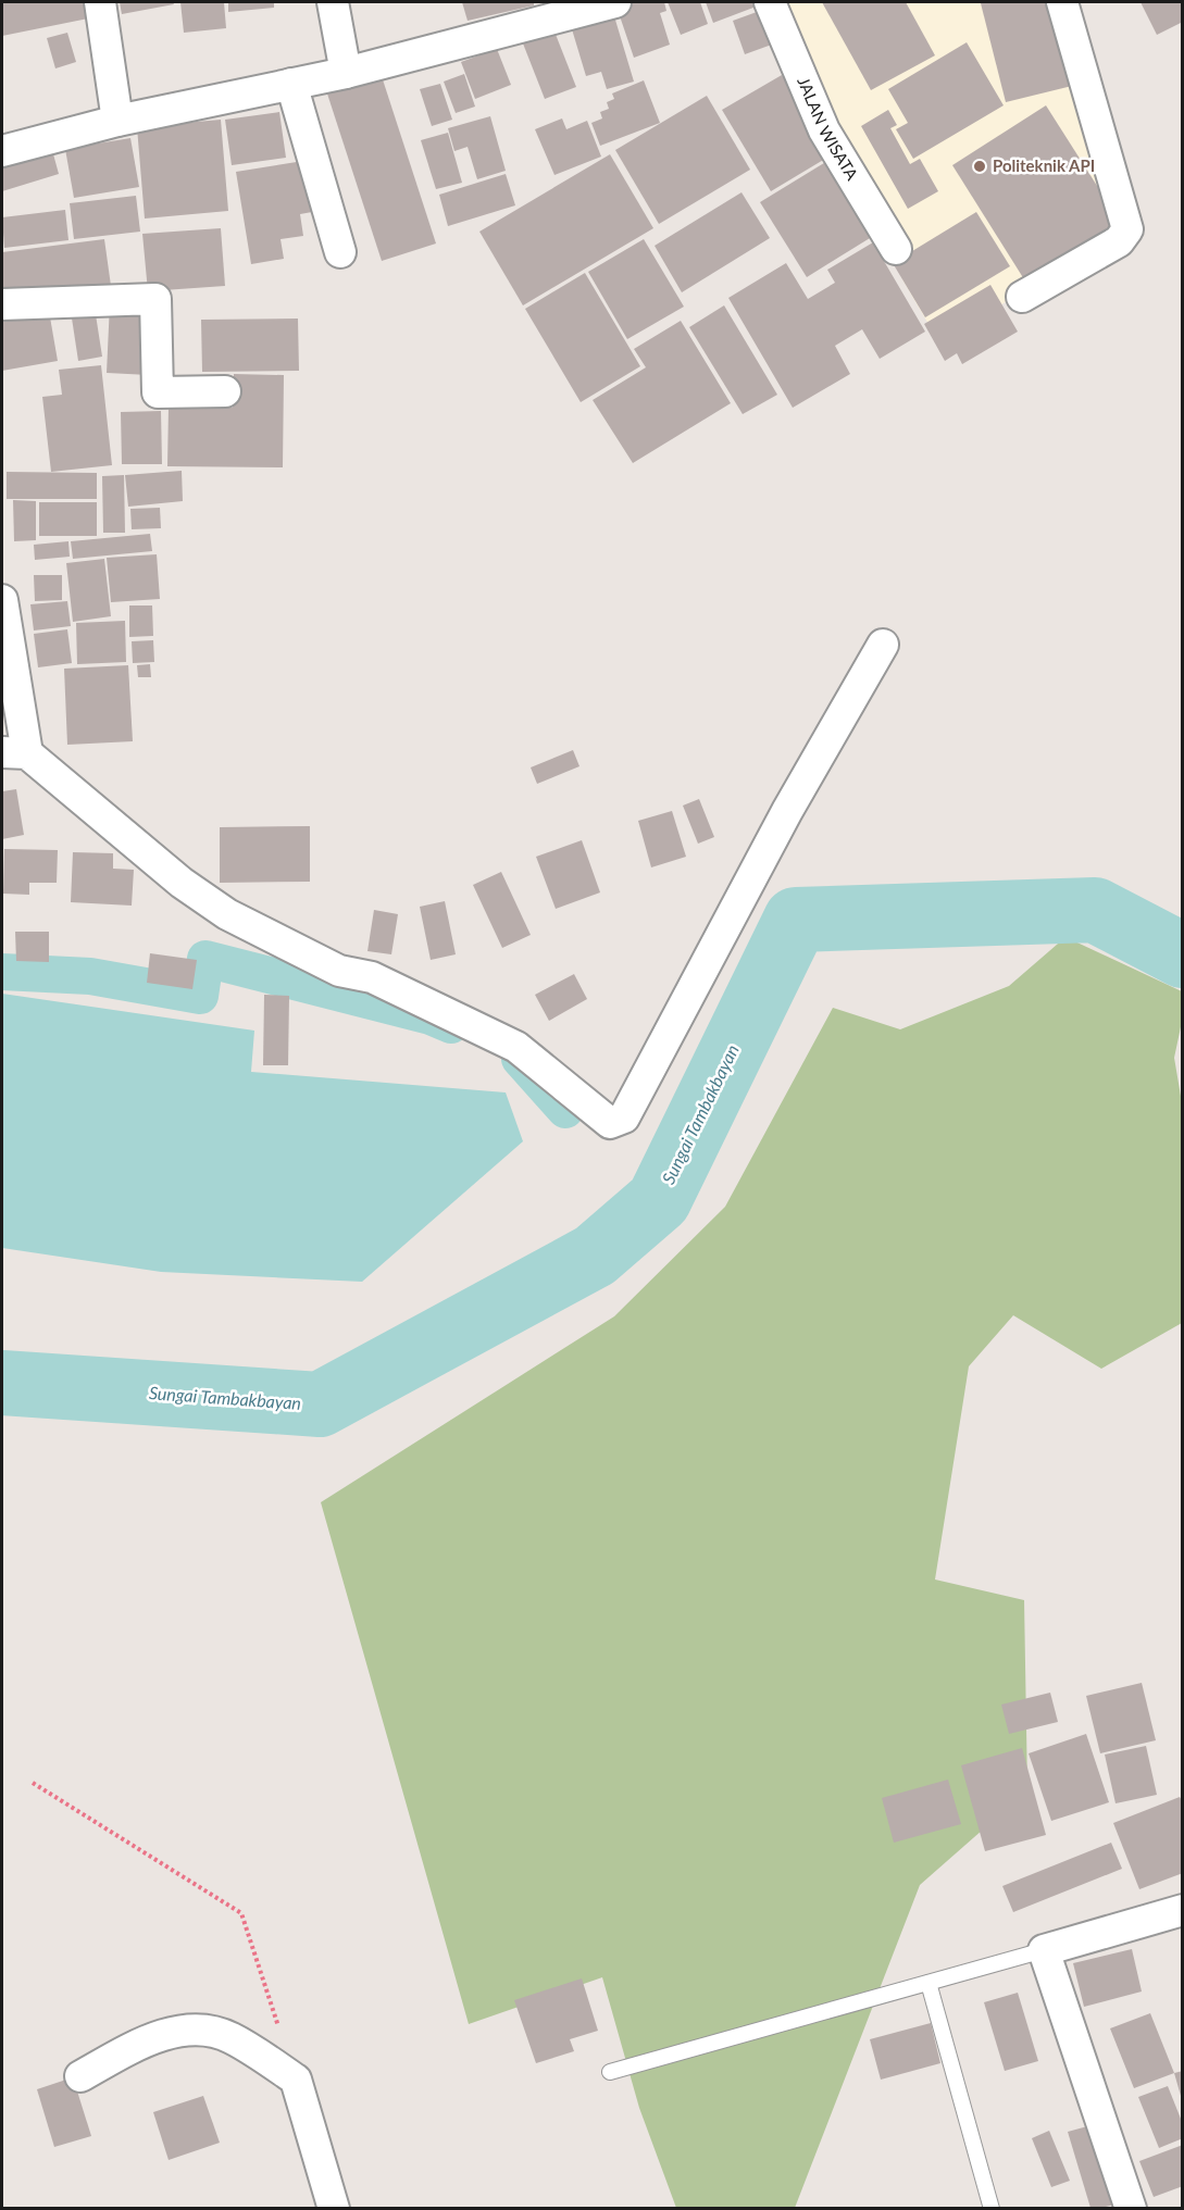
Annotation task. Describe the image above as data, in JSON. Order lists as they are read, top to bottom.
{
  "streets": {
    "street": ["JALAN WISATA"]
  },
  "water": ["Sungai Tambakbayan"],
  "places": ["Politeknik API"]
}
